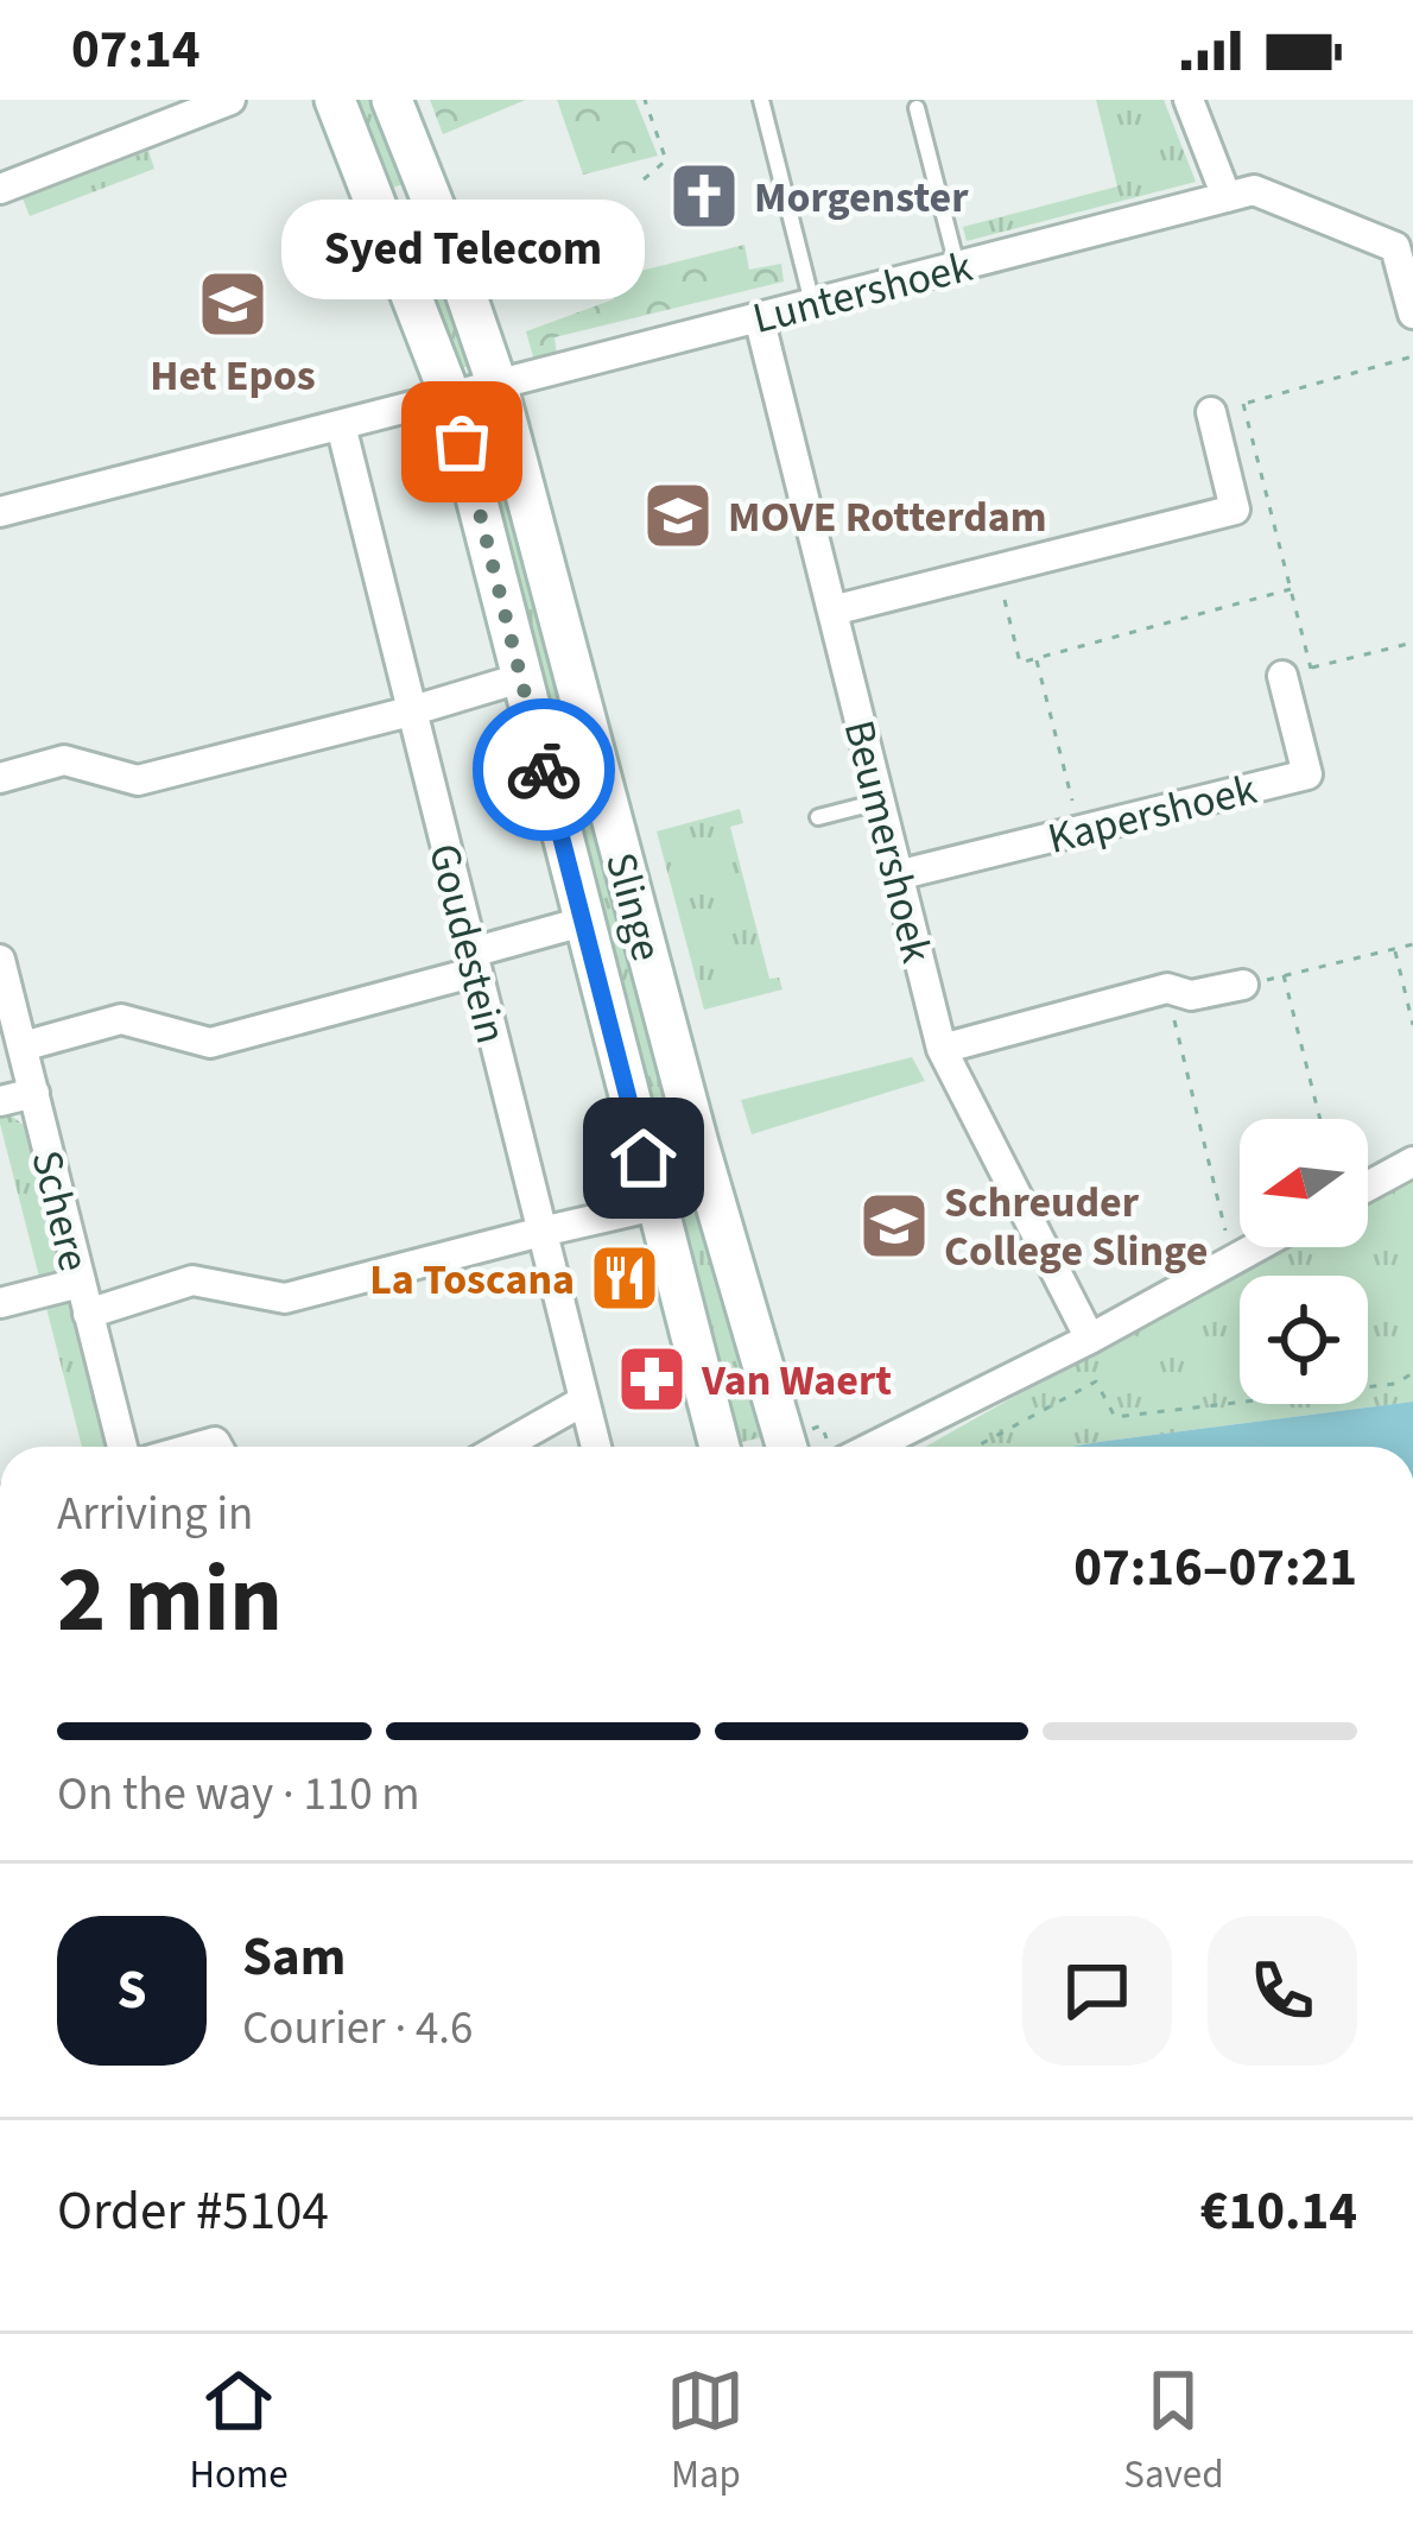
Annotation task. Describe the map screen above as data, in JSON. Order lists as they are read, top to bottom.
{
  "streets": {
    "main road": ["Slinge"],
    "street": [
      "Luntershoek",
      "Kapershoek",
      "Beumershoek",
      "Goudestein",
      "Schere"
    ]
  },
  "crossings": [
    ["Luntershoek", "Beumershoek"],
    ["Luntershoek", "Slinge"],
    ["Luntershoek", "Goudestein"],
    ["Kapershoek", "Beumershoek"],
    ["Slinge", "Goudestein"],
    ["Slinge", "Schere"]
  ],
  "places": {
    "church": ["Morgenster"],
    "school or university": ["Het Epos", "MOVE Rotterdam", "Schreuder College Slinge"],
    "other": ["Syed Telecom"],
    "restaurant": ["La Toscana"],
    "pharmacy": ["Van Waert"]
  },
  "north": "left",
  "page": {
    "status": "07:14",
    "bubble": "Syed Telecom",
    "heading": ["2 min", "Arriving in", "07:16–07:21"],
    "panel": [
      "Sam",
      "Courier · 4.6",
      "Order #5104",
      "€10.14"
    ],
    "bar": "On the way · 110 m",
    "round": "S",
    "tabs": ["Home", "Map", "Saved"]
  }
}
